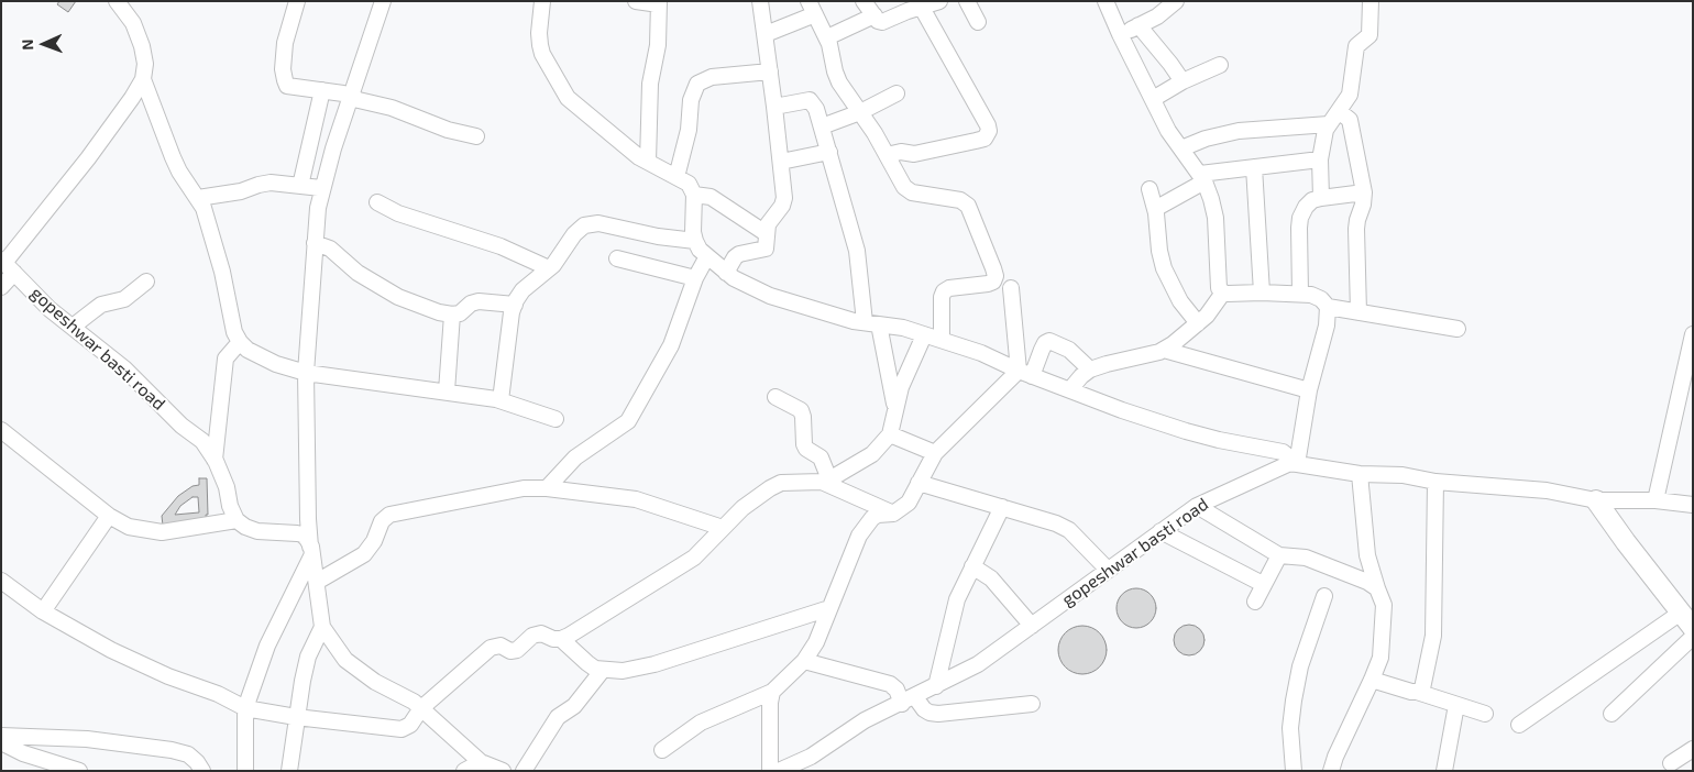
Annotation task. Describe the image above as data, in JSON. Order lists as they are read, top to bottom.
{
  "streets": {
    "street": ["gopeshwar basti road"]
  },
  "north": "left"
}
